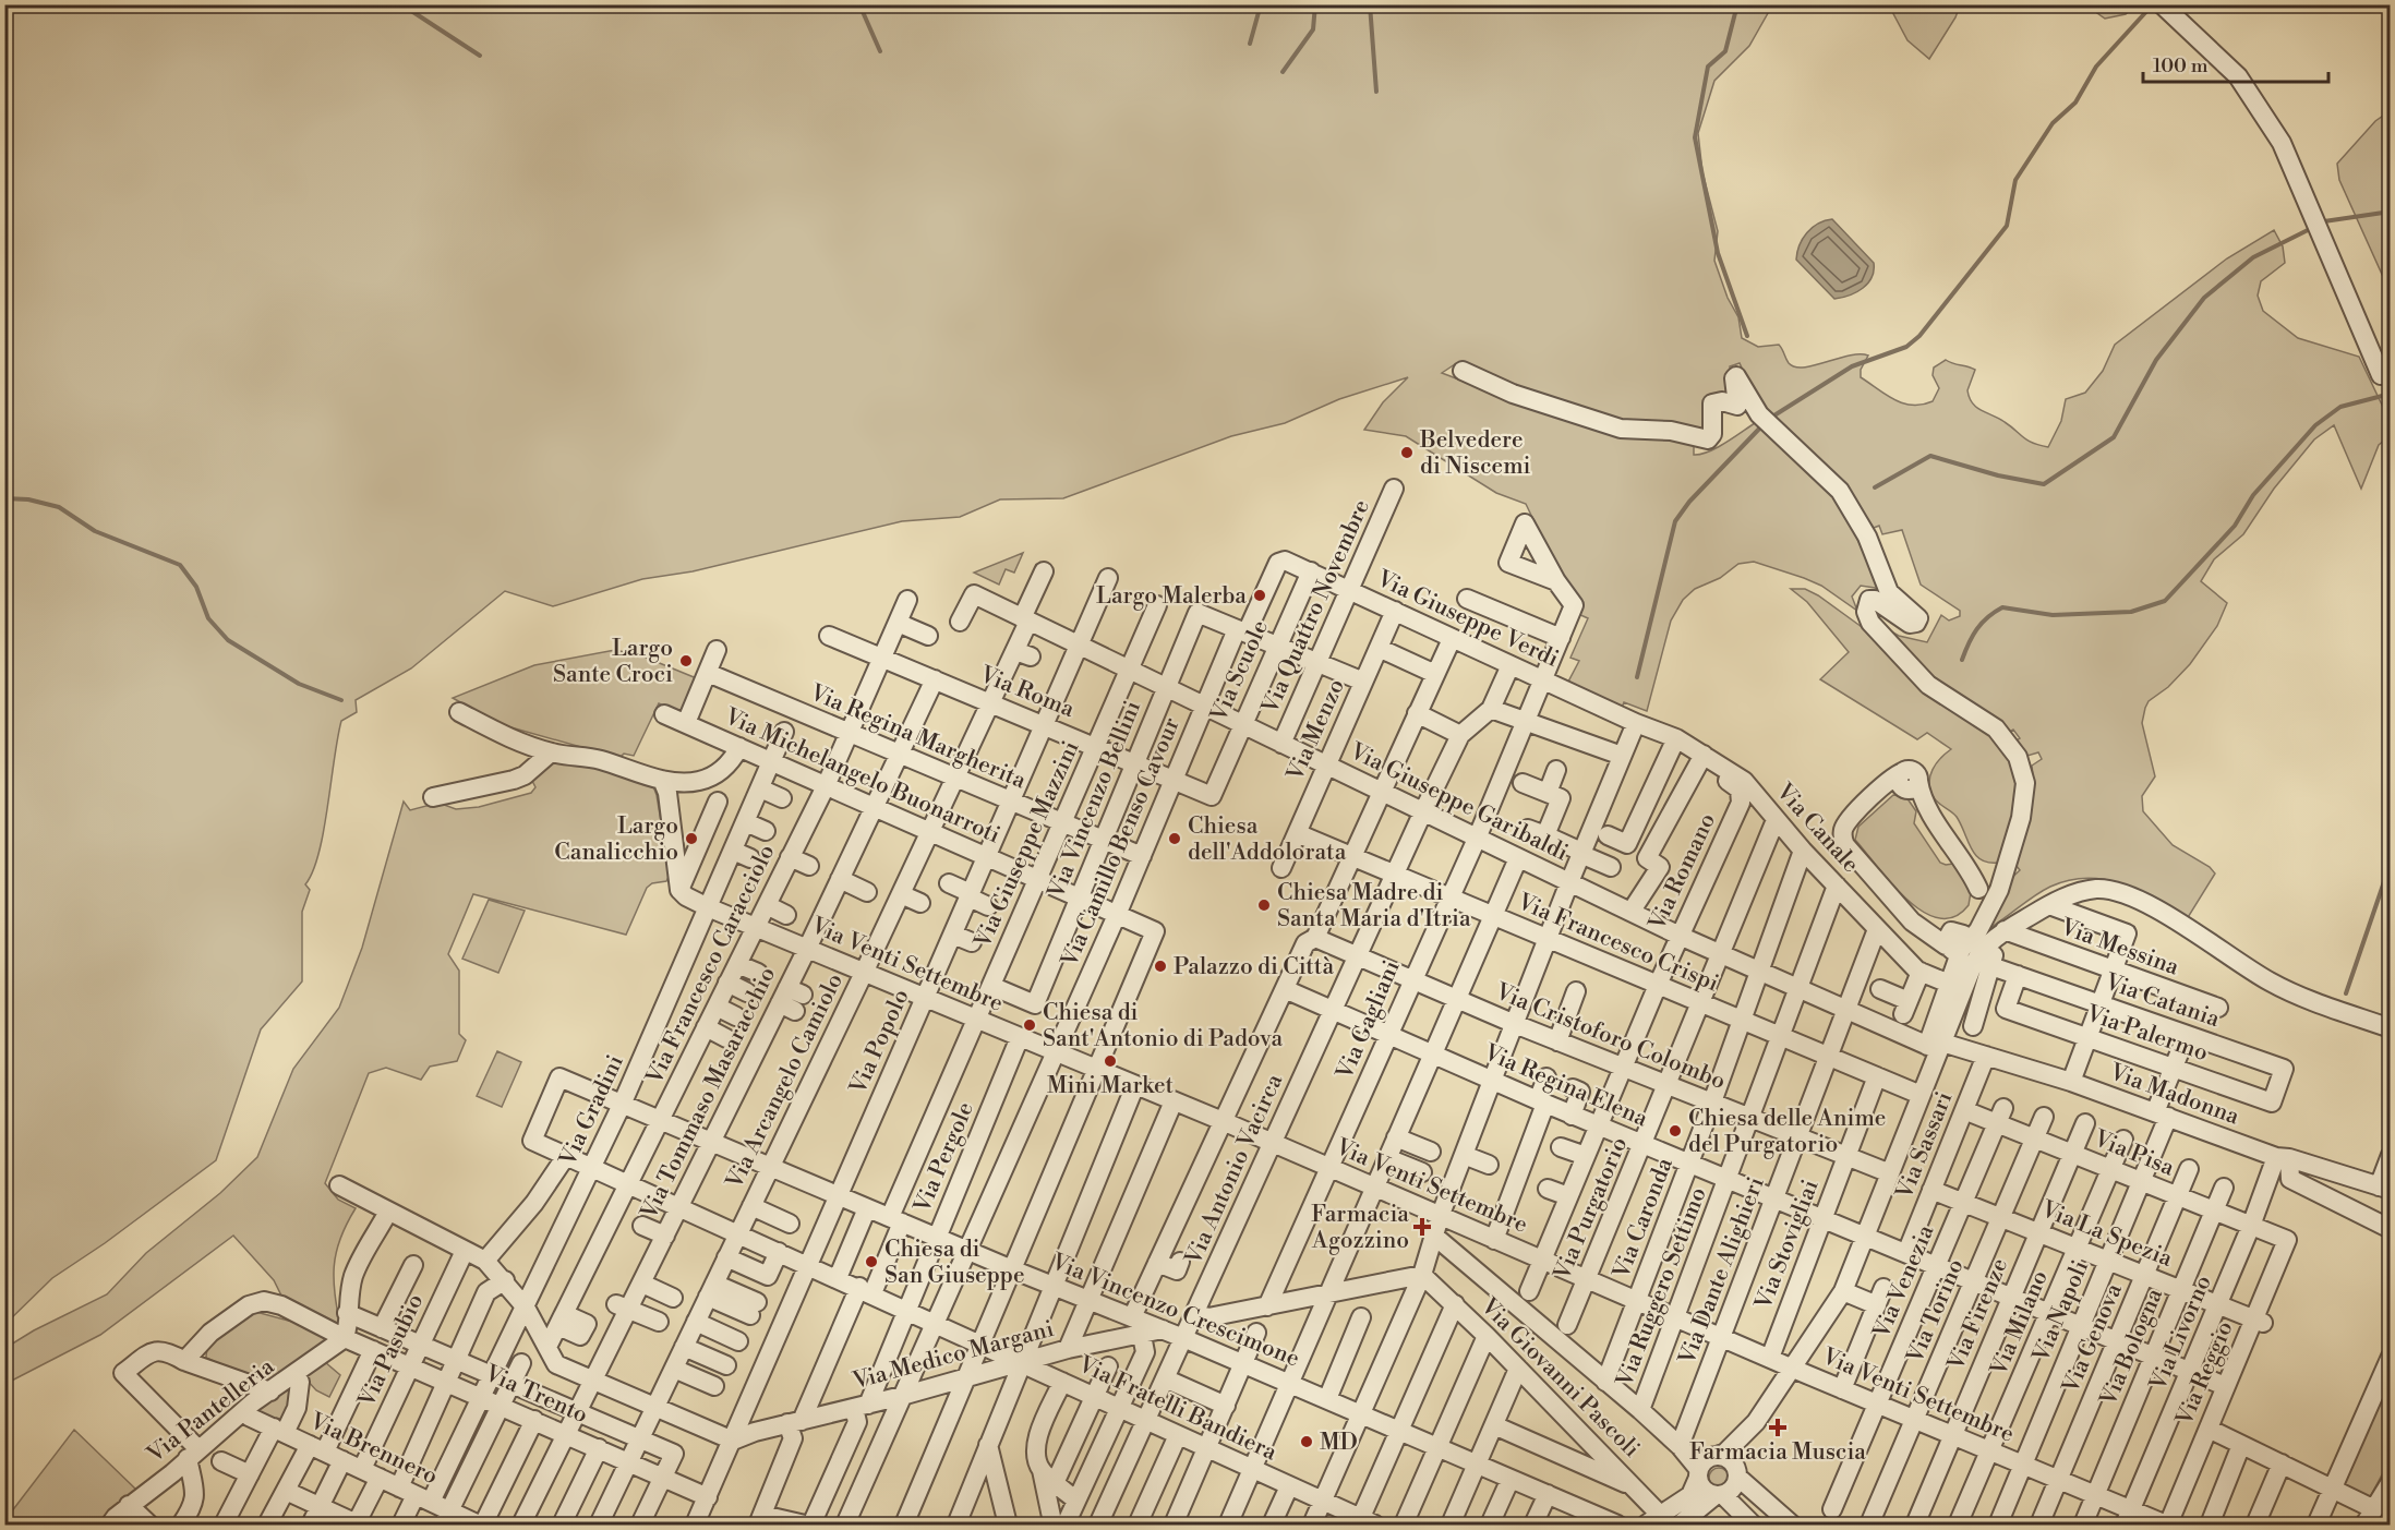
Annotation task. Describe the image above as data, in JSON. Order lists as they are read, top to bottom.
{
  "streets": {
    "street": [
      "Via Quattro Novembre",
      "Via Giuseppe Verdi",
      "Via Scuole",
      "Via Roma",
      "Via Menzo",
      "Via Regina Margherita",
      "Via Michelangelo Buonarroti",
      "Via Vincenzo Bellini",
      "Via Giuseppe Garibaldi",
      "Via Canale",
      "Via Camillo Benso Cavour",
      "Via Giuseppe Mazzini",
      "Via Romano",
      "Via Francesco Crispi",
      "Via Messina",
      "Via Francesco Caracciolo",
      "Via Venti Settembre",
      "Via Catania",
      "Via Gagliani",
      "Via Palermo",
      "Via Cristoforo Colombo",
      "Via Popolo",
      "Via Arcangelo Camiolo",
      "Via Regina Elena",
      "Via Tommaso Masaracchio",
      "Via Madonna",
      "Via Gradini",
      "Via Sassari",
      "Via Pisa",
      "Via Pergole",
      "Via Antonio Vacirca",
      "Via Purgatorio",
      "Via Caronda",
      "Via La Spezia",
      "Via Stovigliai",
      "Via Dante Alighieri",
      "Via Venezia",
      "Via Ruggero Settimo",
      "Via Vincenzo Crescimone",
      "Via Torino",
      "Via Napoli",
      "Via Firenze",
      "Via Milano",
      "Via Livorno",
      "Via Genova",
      "Via Bologna",
      "Via Pasubio",
      "Via Medico Margani",
      "Via Reggio",
      "Via Giovanni Pascoli",
      "Via Trento",
      "Via Fratelli Bandiera",
      "Via Pantelleria",
      "Via Brennero"
    ]
  },
  "crossings": [
    ["Via Quattro Novembre", "Via Giuseppe Verdi"],
    ["Via Quattro Novembre", "Via Giuseppe Garibaldi"],
    ["Via Giuseppe Verdi", "Via Scuole"],
    ["Via Giuseppe Verdi", "Via Menzo"],
    ["Via Giuseppe Verdi", "Via Canale"],
    ["Via Giuseppe Verdi", "Via Camillo Benso Cavour"],
    ["Via Giuseppe Verdi", "Via Gagliani"],
    ["Via Giuseppe Verdi", "Via Antonio Vacirca"],
    ["Via Scuole", "Via Roma"],
    ["Via Scuole", "Via Giuseppe Garibaldi"],
    ["Via Roma", "Via Vincenzo Bellini"],
    ["Via Roma", "Via Camillo Benso Cavour"],
    ["Via Roma", "Via Giuseppe Mazzini"],
    ["Via Roma", "Via Francesco Caracciolo"],
    ["Via Roma", "Via Popolo"],
    ["Via Roma", "Via Arcangelo Camiolo"],
    ["Via Roma", "Via Tommaso Masaracchio"],
    ["Via Menzo", "Via Giuseppe Garibaldi"],
    ["Via Menzo", "Via Francesco Crispi"],
    ["Via Regina Margherita", "Via Vincenzo Bellini"],
    ["Via Regina Margherita", "Via Camillo Benso Cavour"],
    ["Via Regina Margherita", "Via Giuseppe Mazzini"],
    ["Via Regina Margherita", "Via Francesco Caracciolo"],
    ["Via Regina Margherita", "Via Popolo"],
    ["Via Regina Margherita", "Via Arcangelo Camiolo"],
    ["Via Regina Margherita", "Via Tommaso Masaracchio"],
    ["Via Michelangelo Buonarroti", "Via Vincenzo Bellini"],
    ["Via Michelangelo Buonarroti", "Via Camillo Benso Cavour"],
    ["Via Michelangelo Buonarroti", "Via Giuseppe Mazzini"],
    ["Via Michelangelo Buonarroti", "Via Francesco Caracciolo"],
    ["Via Michelangelo Buonarroti", "Via Venti Settembre"],
    ["Via Michelangelo Buonarroti", "Via Popolo"],
    ["Via Michelangelo Buonarroti", "Via Arcangelo Camiolo"],
    ["Via Michelangelo Buonarroti", "Via Tommaso Masaracchio"],
    ["Via Michelangelo Buonarroti", "Via Gradini"],
    ["Via Vincenzo Bellini", "Via Giuseppe Garibaldi"],
    ["Via Vincenzo Bellini", "Via Camillo Benso Cavour"],
    ["Via Vincenzo Bellini", "Via Giuseppe Mazzini"],
    ["Via Giuseppe Garibaldi", "Via Camillo Benso Cavour"],
    ["Via Giuseppe Garibaldi", "Via Giuseppe Mazzini"],
    ["Via Giuseppe Garibaldi", "Via Romano"],
    ["Via Giuseppe Garibaldi", "Via Gagliani"],
    ["Via Giuseppe Garibaldi", "Via Popolo"],
    ["Via Giuseppe Garibaldi", "Via Arcangelo Camiolo"],
    ["Via Giuseppe Garibaldi", "Via Madonna"],
    ["Via Giuseppe Garibaldi", "Via Antonio Vacirca"],
    ["Via Giuseppe Garibaldi", "Via Purgatorio"],
    ["Via Giuseppe Garibaldi", "Via Caronda"],
    ["Via Giuseppe Garibaldi", "Via Dante Alighieri"],
    ["Via Giuseppe Garibaldi", "Via Ruggero Settimo"],
    ["Via Canale", "Via Romano"],
    ["Via Canale", "Via Purgatorio"],
    ["Via Canale", "Via Caronda"],
    ["Via Canale", "Via Dante Alighieri"],
    ["Via Canale", "Via Ruggero Settimo"],
    ["Via Camillo Benso Cavour", "Via Venti Settembre"],
    ["Via Camillo Benso Cavour", "Via Vincenzo Crescimone"],
    ["Via Camillo Benso Cavour", "Via Medico Margani"],
    ["Via Camillo Benso Cavour", "Via Fratelli Bandiera"],
    ["Via Giuseppe Mazzini", "Via Venti Settembre"],
    ["Via Giuseppe Mazzini", "Via Vincenzo Crescimone"],
    ["Via Giuseppe Mazzini", "Via Medico Margani"],
    ["Via Giuseppe Mazzini", "Via Fratelli Bandiera"],
    ["Via Romano", "Via Francesco Crispi"],
    ["Via Romano", "Via Venti Settembre"],
    ["Via Romano", "Via Cristoforo Colombo"],
    ["Via Romano", "Via Regina Elena"],
    ["Via Francesco Crispi", "Via Gagliani"],
    ["Via Francesco Crispi", "Via Antonio Vacirca"],
    ["Via Francesco Crispi", "Via Purgatorio"],
    ["Via Francesco Crispi", "Via Caronda"],
    ["Via Francesco Crispi", "Via Stovigliai"],
    ["Via Francesco Crispi", "Via Dante Alighieri"],
    ["Via Francesco Crispi", "Via Ruggero Settimo"],
    ["Via Francesco Caracciolo", "Via Venti Settembre"],
    ["Via Francesco Caracciolo", "Via Vincenzo Crescimone"],
    ["Via Francesco Caracciolo", "Via Fratelli Bandiera"],
    ["Via Venti Settembre", "Via Gagliani"],
    ["Via Venti Settembre", "Via Popolo"],
    ["Via Venti Settembre", "Via Arcangelo Camiolo"],
    ["Via Venti Settembre", "Via Tommaso Masaracchio"],
    ["Via Venti Settembre", "Via Gradini"],
    ["Via Venti Settembre", "Via Pergole"],
    ["Via Venti Settembre", "Via Antonio Vacirca"],
    ["Via Venti Settembre", "Via Purgatorio"],
    ["Via Venti Settembre", "Via Caronda"],
    ["Via Venti Settembre", "Via Stovigliai"],
    ["Via Venti Settembre", "Via Dante Alighieri"],
    ["Via Venti Settembre", "Via Venezia"],
    ["Via Venti Settembre", "Via Ruggero Settimo"],
    ["Via Venti Settembre", "Via Torino"],
    ["Via Venti Settembre", "Via Napoli"],
    ["Via Venti Settembre", "Via Firenze"],
    ["Via Venti Settembre", "Via Milano"],
    ["Via Venti Settembre", "Via Livorno"],
    ["Via Venti Settembre", "Via Genova"],
    ["Via Venti Settembre", "Via Bologna"],
    ["Via Venti Settembre", "Via Reggio"],
    ["Via Catania", "Via Palermo"],
    ["Via Catania", "Via Napoli"],
    ["Via Gagliani", "Via Cristoforo Colombo"],
    ["Via Gagliani", "Via Regina Elena"],
    ["Via Palermo", "Via Napoli"],
    ["Via Cristoforo Colombo", "Via Antonio Vacirca"],
    ["Via Cristoforo Colombo", "Via Purgatorio"],
    ["Via Cristoforo Colombo", "Via Caronda"],
    ["Via Cristoforo Colombo", "Via Stovigliai"],
    ["Via Cristoforo Colombo", "Via Dante Alighieri"],
    ["Via Cristoforo Colombo", "Via Ruggero Settimo"],
    ["Via Popolo", "Via Vincenzo Crescimone"],
    ["Via Popolo", "Via Medico Margani"],
    ["Via Popolo", "Via Fratelli Bandiera"],
    ["Via Arcangelo Camiolo", "Via Vincenzo Crescimone"],
    ["Via Arcangelo Camiolo", "Via Trento"],
    ["Via Arcangelo Camiolo", "Via Fratelli Bandiera"],
    ["Via Regina Elena", "Via Sassari"],
    ["Via Regina Elena", "Via Antonio Vacirca"],
    ["Via Regina Elena", "Via Purgatorio"],
    ["Via Regina Elena", "Via Caronda"],
    ["Via Regina Elena", "Via Stovigliai"],
    ["Via Regina Elena", "Via Dante Alighieri"],
    ["Via Regina Elena", "Via Venezia"],
    ["Via Regina Elena", "Via Ruggero Settimo"],
    ["Via Regina Elena", "Via Torino"],
    ["Via Regina Elena", "Via Napoli"],
    ["Via Regina Elena", "Via Firenze"],
    ["Via Regina Elena", "Via Milano"],
    ["Via Regina Elena", "Via Livorno"],
    ["Via Regina Elena", "Via Genova"],
    ["Via Regina Elena", "Via Bologna"],
    ["Via Regina Elena", "Via Reggio"],
    ["Via Tommaso Masaracchio", "Via Vincenzo Crescimone"],
    ["Via Tommaso Masaracchio", "Via Trento"],
    ["Via Tommaso Masaracchio", "Via Fratelli Bandiera"],
    ["Via Madonna", "Via Sassari"],
    ["Via Madonna", "Via Napoli"],
    ["Via Madonna", "Via Livorno"],
    ["Via Gradini", "Via Vincenzo Crescimone"],
    ["Via Gradini", "Via Trento"],
    ["Via Gradini", "Via Fratelli Bandiera"],
    ["Via Gradini", "Via Brennero"],
    ["Via Sassari", "Via Pisa"],
    ["Via Sassari", "Via La Spezia"],
    ["Via Pisa", "Via Venezia"],
    ["Via Pisa", "Via Torino"],
    ["Via Pisa", "Via Napoli"],
    ["Via Pisa", "Via Firenze"],
    ["Via Pisa", "Via Milano"],
    ["Via Pisa", "Via Livorno"],
    ["Via Pisa", "Via Genova"],
    ["Via Pisa", "Via Bologna"],
    ["Via Pisa", "Via Reggio"],
    ["Via Pergole", "Via Vincenzo Crescimone"],
    ["Via Pergole", "Via Medico Margani"],
    ["Via Pergole", "Via Fratelli Bandiera"],
    ["Via Antonio Vacirca", "Via Vincenzo Crescimone"],
    ["Via Antonio Vacirca", "Via Fratelli Bandiera"],
    ["Via La Spezia", "Via Venezia"],
    ["Via La Spezia", "Via Torino"],
    ["Via La Spezia", "Via Napoli"],
    ["Via La Spezia", "Via Firenze"],
    ["Via La Spezia", "Via Milano"],
    ["Via La Spezia", "Via Livorno"],
    ["Via La Spezia", "Via Genova"],
    ["Via La Spezia", "Via Bologna"],
    ["Via La Spezia", "Via Reggio"],
    ["Via Vincenzo Crescimone", "Via Medico Margani"],
    ["Via Vincenzo Crescimone", "Via Fratelli Bandiera"],
    ["Via Pasubio", "Via Trento"],
    ["Via Pasubio", "Via Brennero"],
    ["Via Medico Margani", "Via Fratelli Bandiera"],
    ["Via Trento", "Via Pantelleria"]
  ],
  "places": {
    "other": [
      "Belvedere di Niscemi",
      "Largo Malerba",
      "Largo Sante Croci",
      "Largo Canalicchio",
      "Chiesa dell'Addolorata",
      "Chiesa Madre di Santa Maria d'Itria",
      "Palazzo di Città",
      "Chiesa di Sant'Antonio di Padova",
      "Mini Market",
      "Chiesa delle Anime del Purgatorio",
      "Chiesa di San Giuseppe",
      "MD"
    ],
    "health": ["Farmacia Agozzino", "Farmacia Muscia"]
  },
  "scale_bar": "100 m"
}
